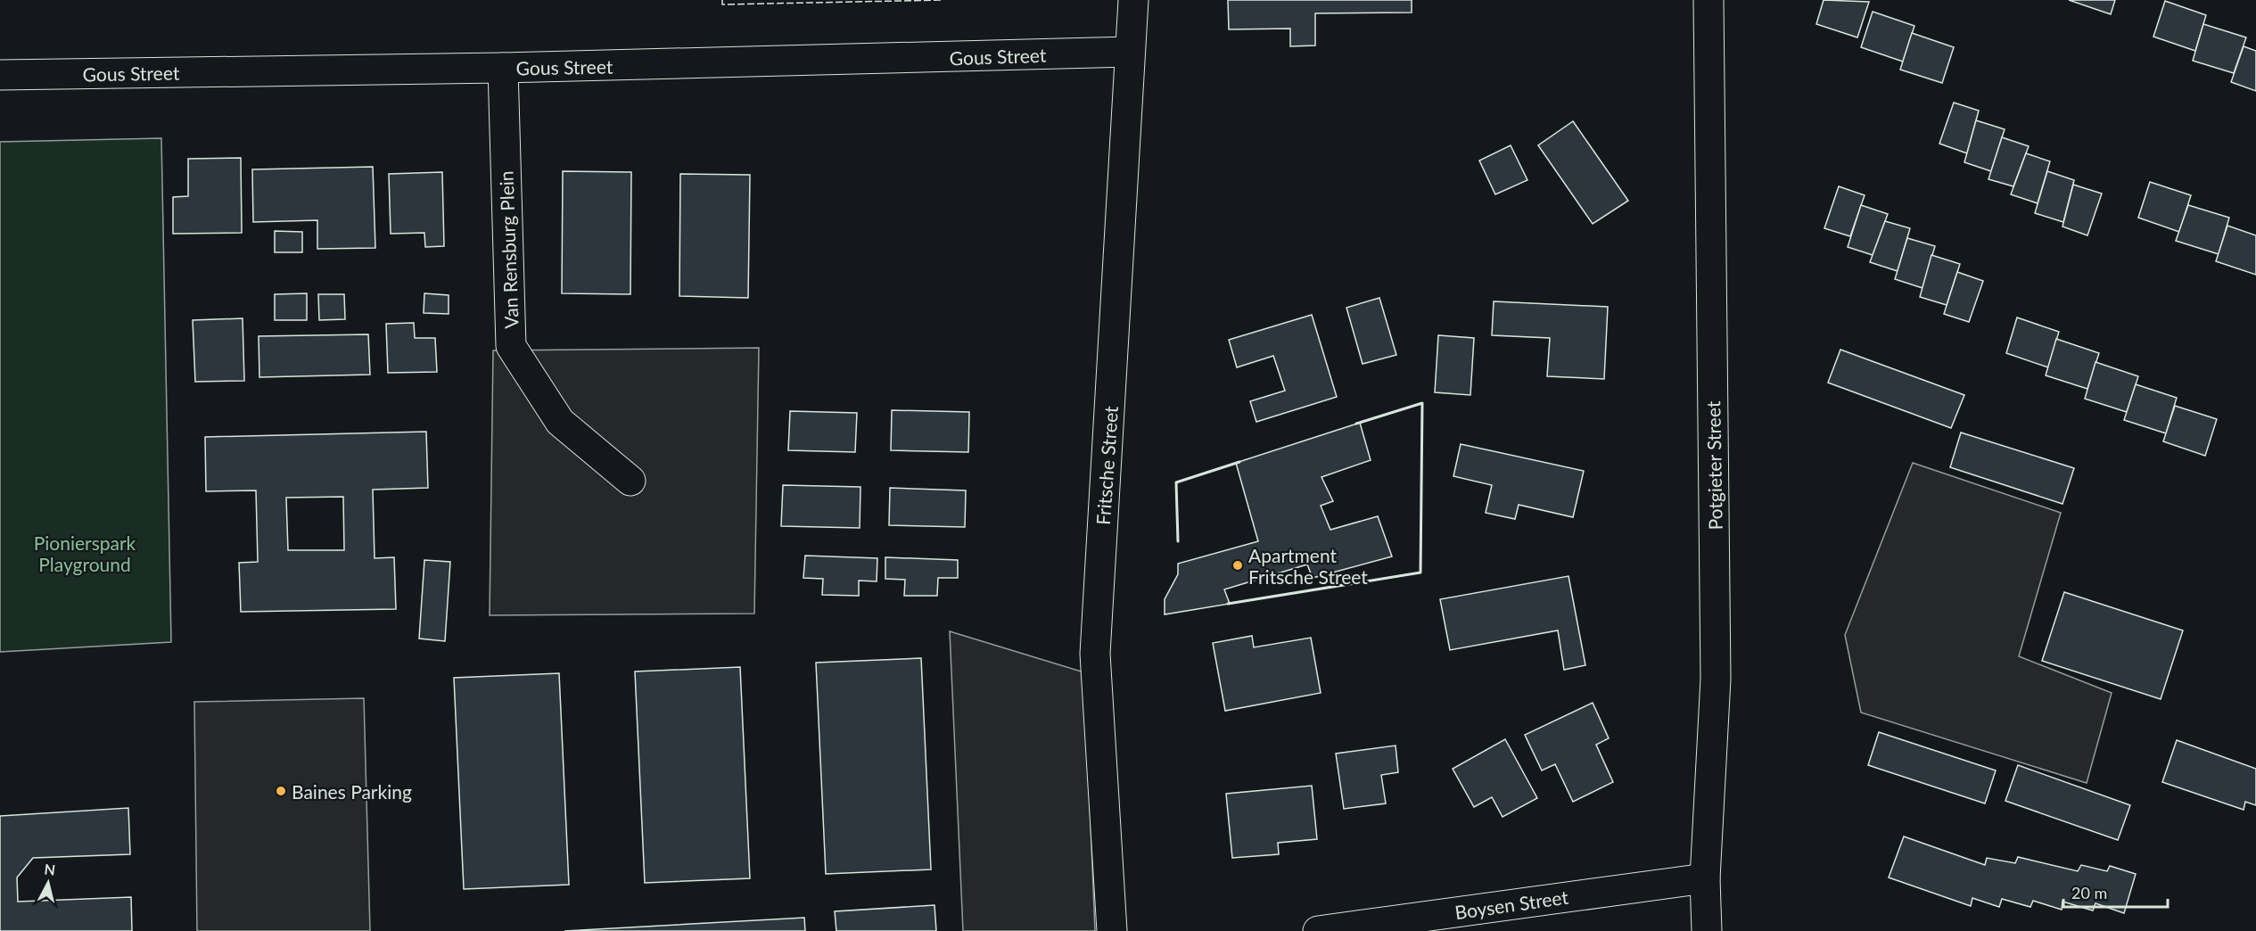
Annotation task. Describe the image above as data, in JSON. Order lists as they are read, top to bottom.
{
  "streets": {
    "street": [
      "Gous Street",
      "Van Rensburg Plein",
      "Fritsche Street",
      "Potgieter Street",
      "Boysen Street"
    ]
  },
  "crossings": [
    ["Gous Street", "Van Rensburg Plein"],
    ["Gous Street", "Fritsche Street"],
    ["Potgieter Street", "Boysen Street"]
  ],
  "parks": ["Pionierspark Playground"],
  "places": ["Apartment Fritsche Street", "Baines Parking"],
  "scale_bar": "20 m",
  "north": "top"
}
